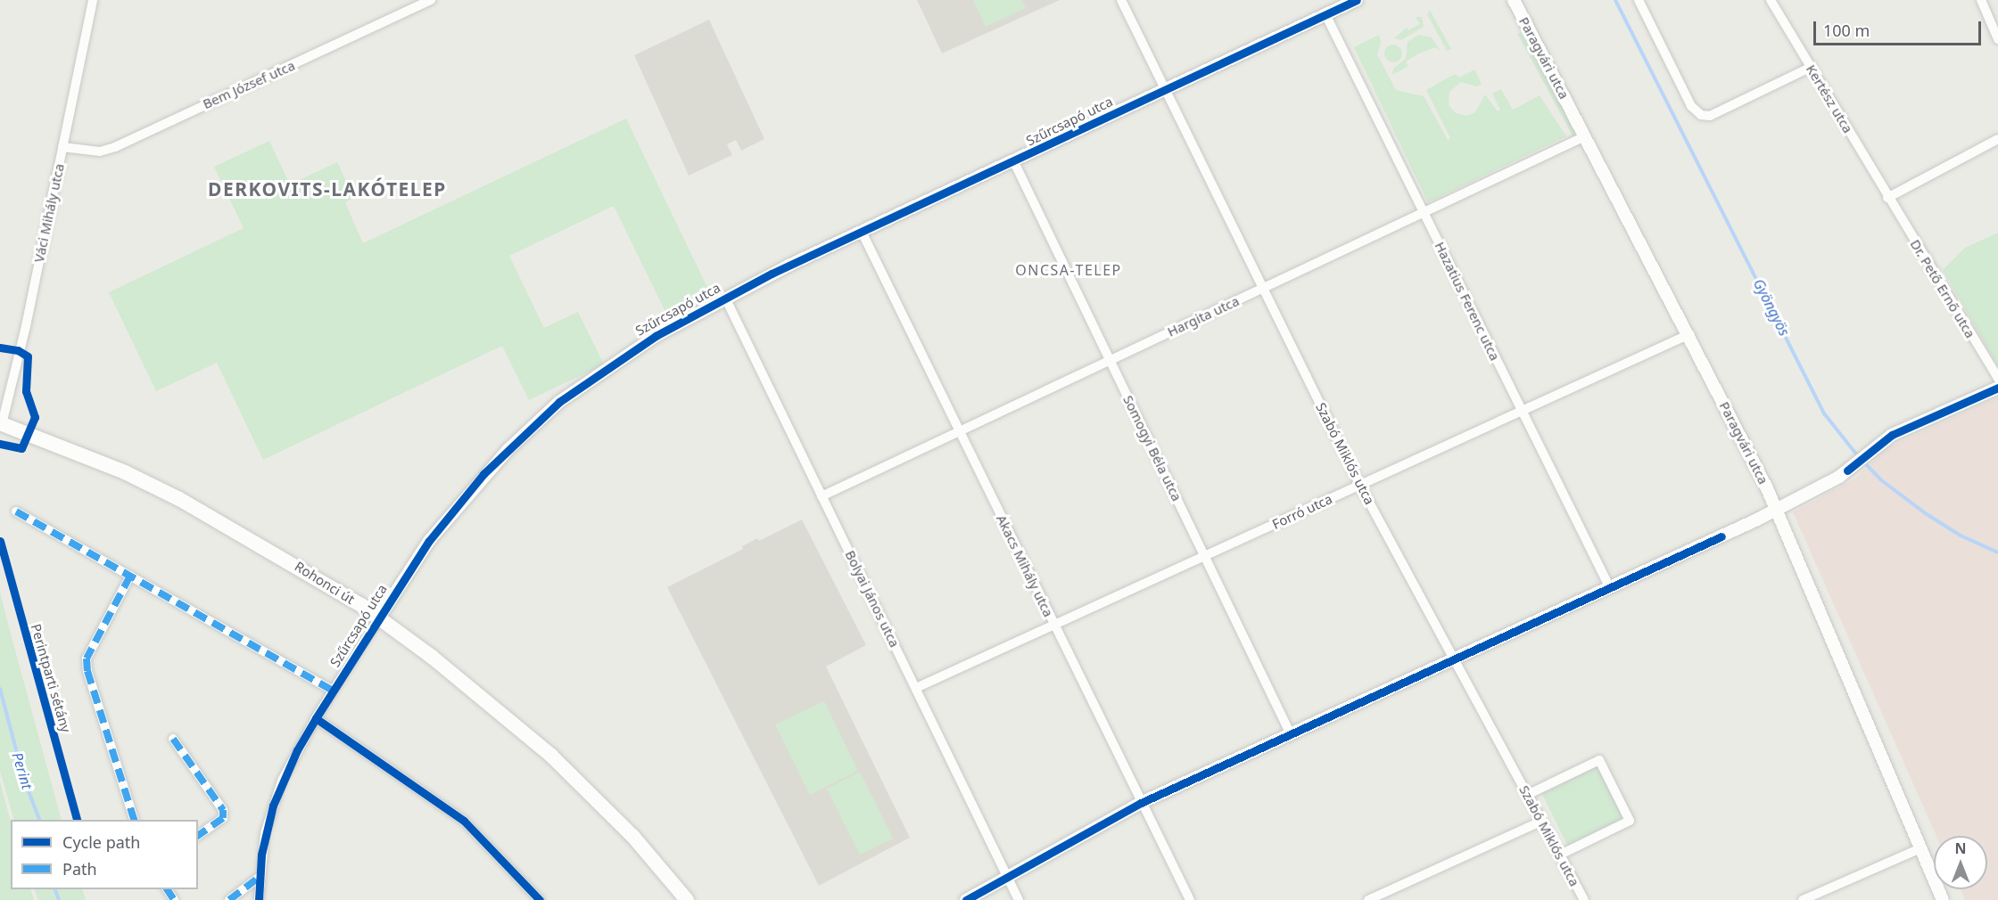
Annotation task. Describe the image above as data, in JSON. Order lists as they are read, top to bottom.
{
  "streets": {
    "main road": ["Rohonci út"],
    "street": [
      "Paragvári utca",
      "Bem József utca",
      "Kertész utca",
      "Szűrcsapó utca",
      "Váci Mihály utca",
      "Dr. Pető Ernő utca",
      "Hazatius Ferenc utca",
      "Hargita utca",
      "Somogyi Béla utca",
      "Szabó Miklós utca",
      "Forró utca",
      "Akacs Mihály utca",
      "Bolyai János utca"
    ],
    "cycle path": ["Perintparti sétány"]
  },
  "crossings": [
    ["Paragvári utca", "Hargita utca"],
    ["Paragvári utca", "Forró utca"],
    ["Bem József utca", "Váci Mihály utca"],
    ["Kertész utca", "Dr. Pető Ernő utca"],
    ["Szűrcsapó utca", "Hazatius Ferenc utca"],
    ["Szűrcsapó utca", "Somogyi Béla utca"],
    ["Szűrcsapó utca", "Szabó Miklós utca"],
    ["Szűrcsapó utca", "Akacs Mihály utca"],
    ["Szűrcsapó utca", "Rohonci út"],
    ["Szűrcsapó utca", "Bolyai János utca"],
    ["Váci Mihály utca", "Rohonci út"],
    ["Hazatius Ferenc utca", "Hargita utca"],
    ["Hazatius Ferenc utca", "Forró utca"],
    ["Hargita utca", "Somogyi Béla utca"],
    ["Hargita utca", "Szabó Miklós utca"],
    ["Hargita utca", "Akacs Mihály utca"],
    ["Hargita utca", "Bolyai János utca"],
    ["Somogyi Béla utca", "Forró utca"],
    ["Szabó Miklós utca", "Forró utca"],
    ["Forró utca", "Akacs Mihály utca"],
    ["Forró utca", "Bolyai János utca"]
  ],
  "districts": ["DERKOVITS-LAKÓTELEP", "ONCSA-TELEP"],
  "water": ["Gyöngyös", "Perint"],
  "legend": ["Cycle path", "Path"],
  "scale_bar": "100 m",
  "north": "top"
}
